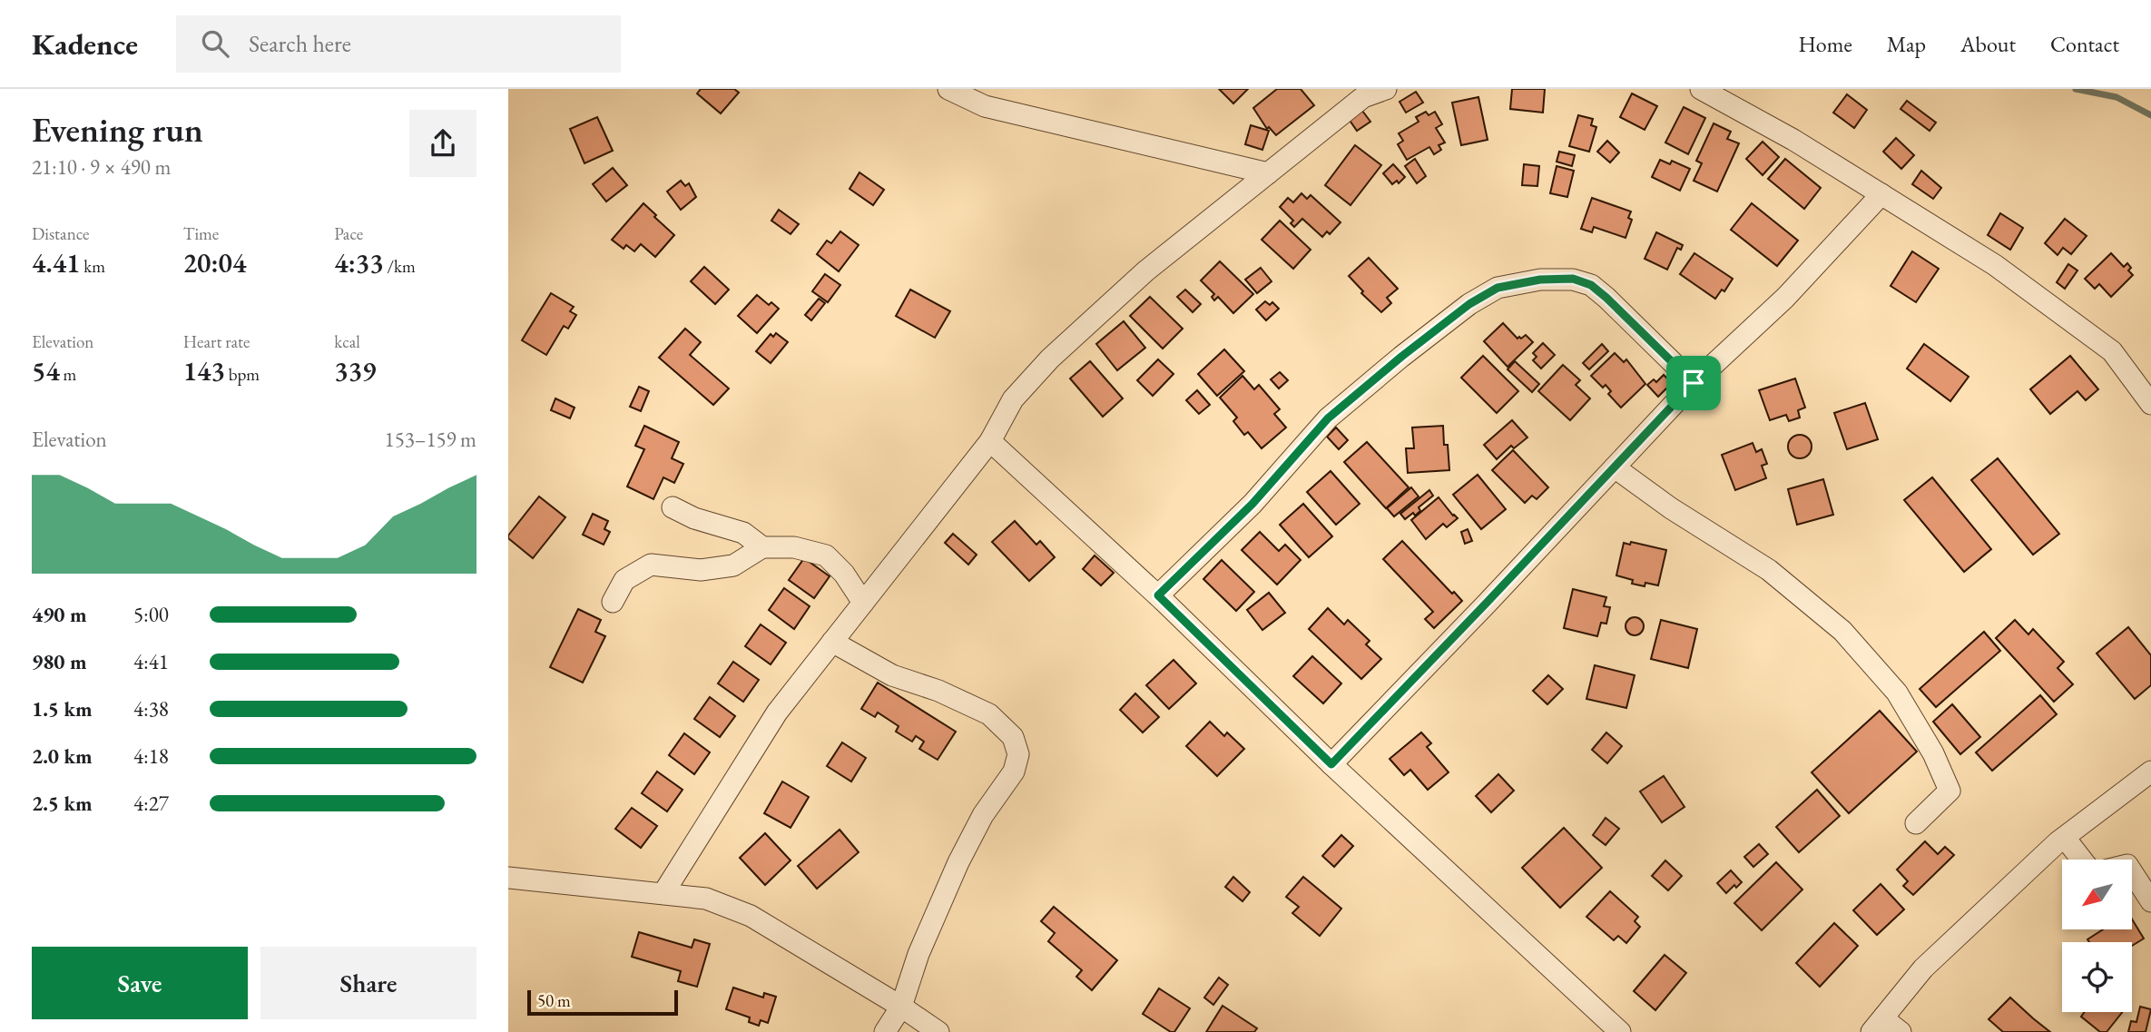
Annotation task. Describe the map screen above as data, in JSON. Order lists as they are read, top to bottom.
{
  "scale_bar": "50 m",
  "north": "bottom left",
  "page": {
    "header": "Kadence",
    "search": "Search here",
    "nav": [
      "Home",
      "Map",
      "About",
      "Contact"
    ],
    "heading": ["Evening run", "21:10 · 9 × 490 m"],
    "stats": [
      ["Distance", "4.41 km"],
      ["Time", "20:04"],
      ["Pace", "4:33 /km"],
      ["Elevation", "54 m"],
      ["Heart rate", "143 bpm"],
      ["kcal", "339"]
    ],
    "chart": ["Elevation", "153–159 m"],
    "list": [
      {
        "name": "490 m",
        "note": "5:00"
      },
      {
        "name": "980 m",
        "note": "4:41"
      },
      {
        "name": "1.5 km",
        "note": "4:38"
      },
      {
        "name": "2.0 km",
        "note": "4:18"
      },
      {
        "name": "2.5 km",
        "note": "4:27"
      }
    ],
    "buttons": ["Save", "Share"],
    "scale": "50 m"
  }
}
